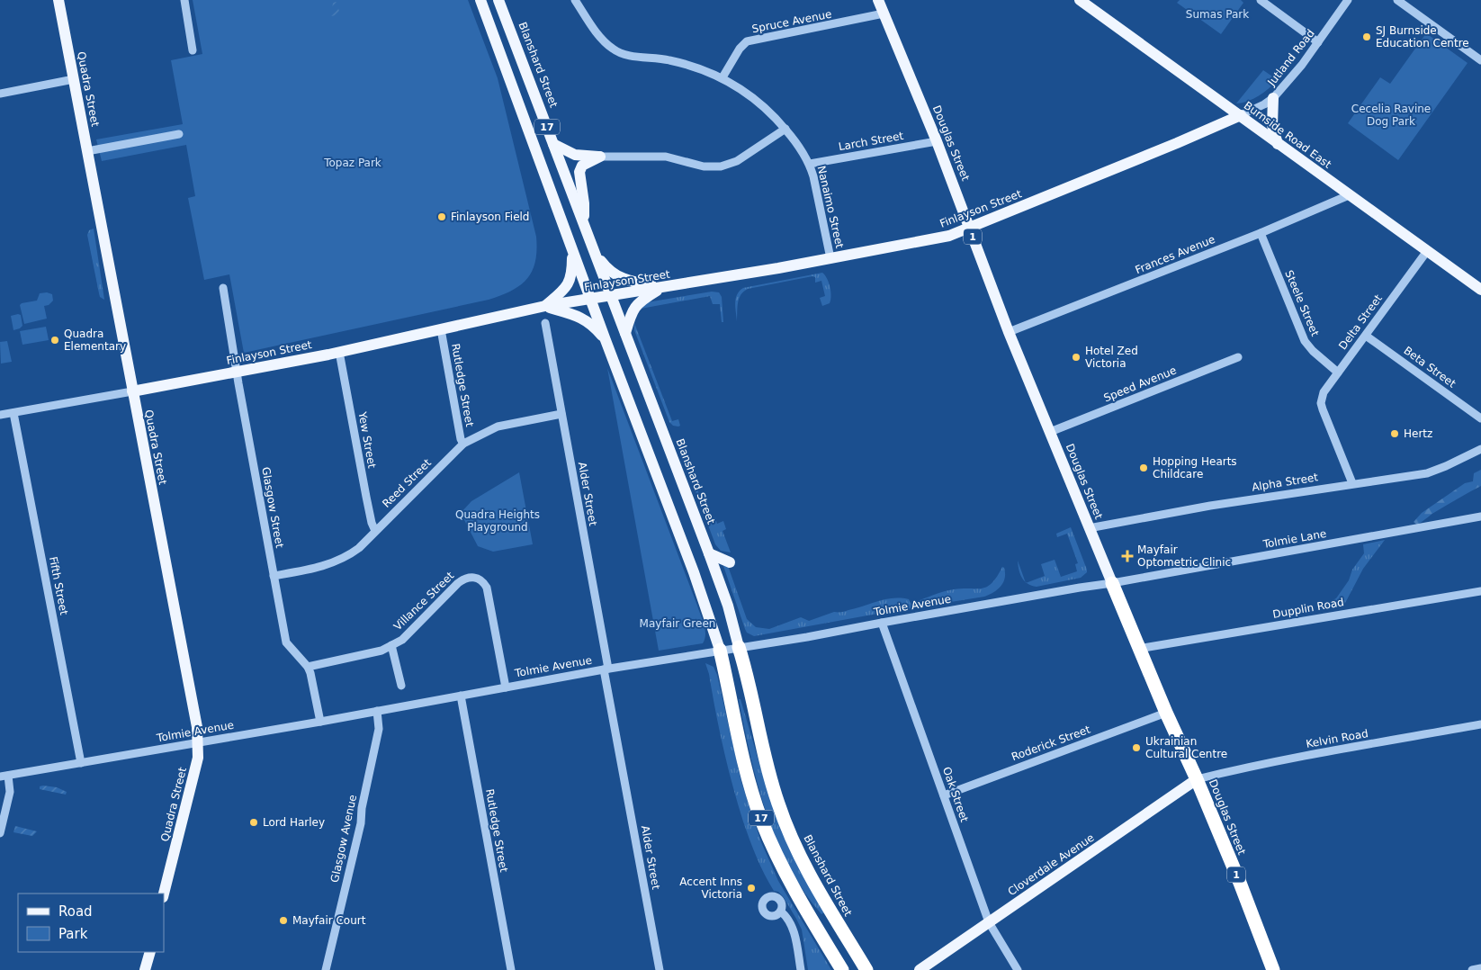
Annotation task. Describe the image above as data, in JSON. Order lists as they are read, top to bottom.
{
  "streets": {
    "highway": [
      "Blanshard Street",
      "17",
      "Douglas Street",
      "1"
    ],
    "main road": [
      "Quadra Street",
      "Burnside Road East",
      "Finlayson Street",
      "Cloverdale Avenue"
    ],
    "street": [
      "Spruce Avenue",
      "Jutland Road",
      "Larch Street",
      "Nanaimo Street",
      "Frances Avenue",
      "Steele Street",
      "Delta Street",
      "Beta Street",
      "Speed Avenue",
      "Rutledge Street",
      "Yew Street",
      "Alpha Street",
      "Reed Street",
      "Alder Street",
      "Glasgow Street",
      "Tolmie Lane",
      "Fifth Street",
      "Villance Street",
      "Tolmie Avenue",
      "Dupplin Road",
      "Kelvin Road",
      "Roderick Street",
      "Oak Street",
      "Glasgow Avenue"
    ]
  },
  "crossings": [
    ["Spruce Avenue", "Douglas Street"],
    ["Spruce Avenue", "Nanaimo Street"],
    ["Jutland Road", "Burnside Road East"],
    ["Jutland Road", "Finlayson Street"],
    ["Blanshard Street", "Finlayson Street"],
    ["Blanshard Street", "Tolmie Avenue"],
    ["Quadra Street", "Finlayson Street"],
    ["Quadra Street", "Tolmie Avenue"],
    ["17", "Finlayson Street"],
    ["17", "Tolmie Avenue"],
    ["Burnside Road East", "Finlayson Street"],
    ["Burnside Road East", "Frances Avenue"],
    ["Burnside Road East", "Delta Street"],
    ["Larch Street", "Douglas Street"],
    ["Larch Street", "Nanaimo Street"],
    ["Douglas Street", "Finlayson Street"],
    ["Douglas Street", "Frances Avenue"],
    ["Douglas Street", "Speed Avenue"],
    ["Douglas Street", "Alpha Street"],
    ["Douglas Street", "Tolmie Lane"],
    ["Douglas Street", "Tolmie Avenue"],
    ["Douglas Street", "Dupplin Road"],
    ["Douglas Street", "Kelvin Road"],
    ["Douglas Street", "Roderick Street"],
    ["Douglas Street", "Cloverdale Avenue"],
    ["Nanaimo Street", "Finlayson Street"],
    ["Finlayson Street", "Rutledge Street"],
    ["Finlayson Street", "Yew Street"],
    ["Finlayson Street", "Glasgow Street"],
    ["Finlayson Street", "Fifth Street"],
    ["Frances Avenue", "Steele Street"],
    ["Steele Street", "Delta Street"],
    ["Delta Street", "Beta Street"],
    ["Delta Street", "Alpha Street"],
    ["Rutledge Street", "Reed Street"],
    ["Rutledge Street", "Tolmie Avenue"],
    ["Yew Street", "Reed Street"],
    ["Reed Street", "Alder Street"],
    ["Reed Street", "Glasgow Street"],
    ["Alder Street", "Tolmie Avenue"],
    ["Glasgow Street", "Villance Street"],
    ["Glasgow Street", "Tolmie Avenue"],
    ["Tolmie Lane", "Tolmie Avenue"],
    ["Fifth Street", "Tolmie Avenue"],
    ["Villance Street", "Tolmie Avenue"],
    ["Tolmie Avenue", "Oak Street"],
    ["Tolmie Avenue", "Glasgow Avenue"],
    ["Kelvin Road", "Cloverdale Avenue"],
    ["Roderick Street", "Oak Street"],
    ["Oak Street", "Cloverdale Avenue"]
  ],
  "parks": [
    "Sumas Park",
    "Cecelia Ravine Dog Park",
    "Topaz Park",
    "Quadra Heights Playground",
    "Mayfair Green"
  ],
  "places": {
    "other": [
      "SJ Burnside Education Centre",
      "Finlayson Field",
      "Quadra Elementary",
      "Hotel Zed Victoria",
      "Hertz",
      "Hopping Hearts Childcare",
      "Ukrainian Cultural Centre",
      "Lord Harley",
      "Accent Inns Victoria",
      "Mayfair Court"
    ],
    "health": ["Mayfair Optometric Clinic"]
  },
  "legend": ["Road", "Park"]
}
